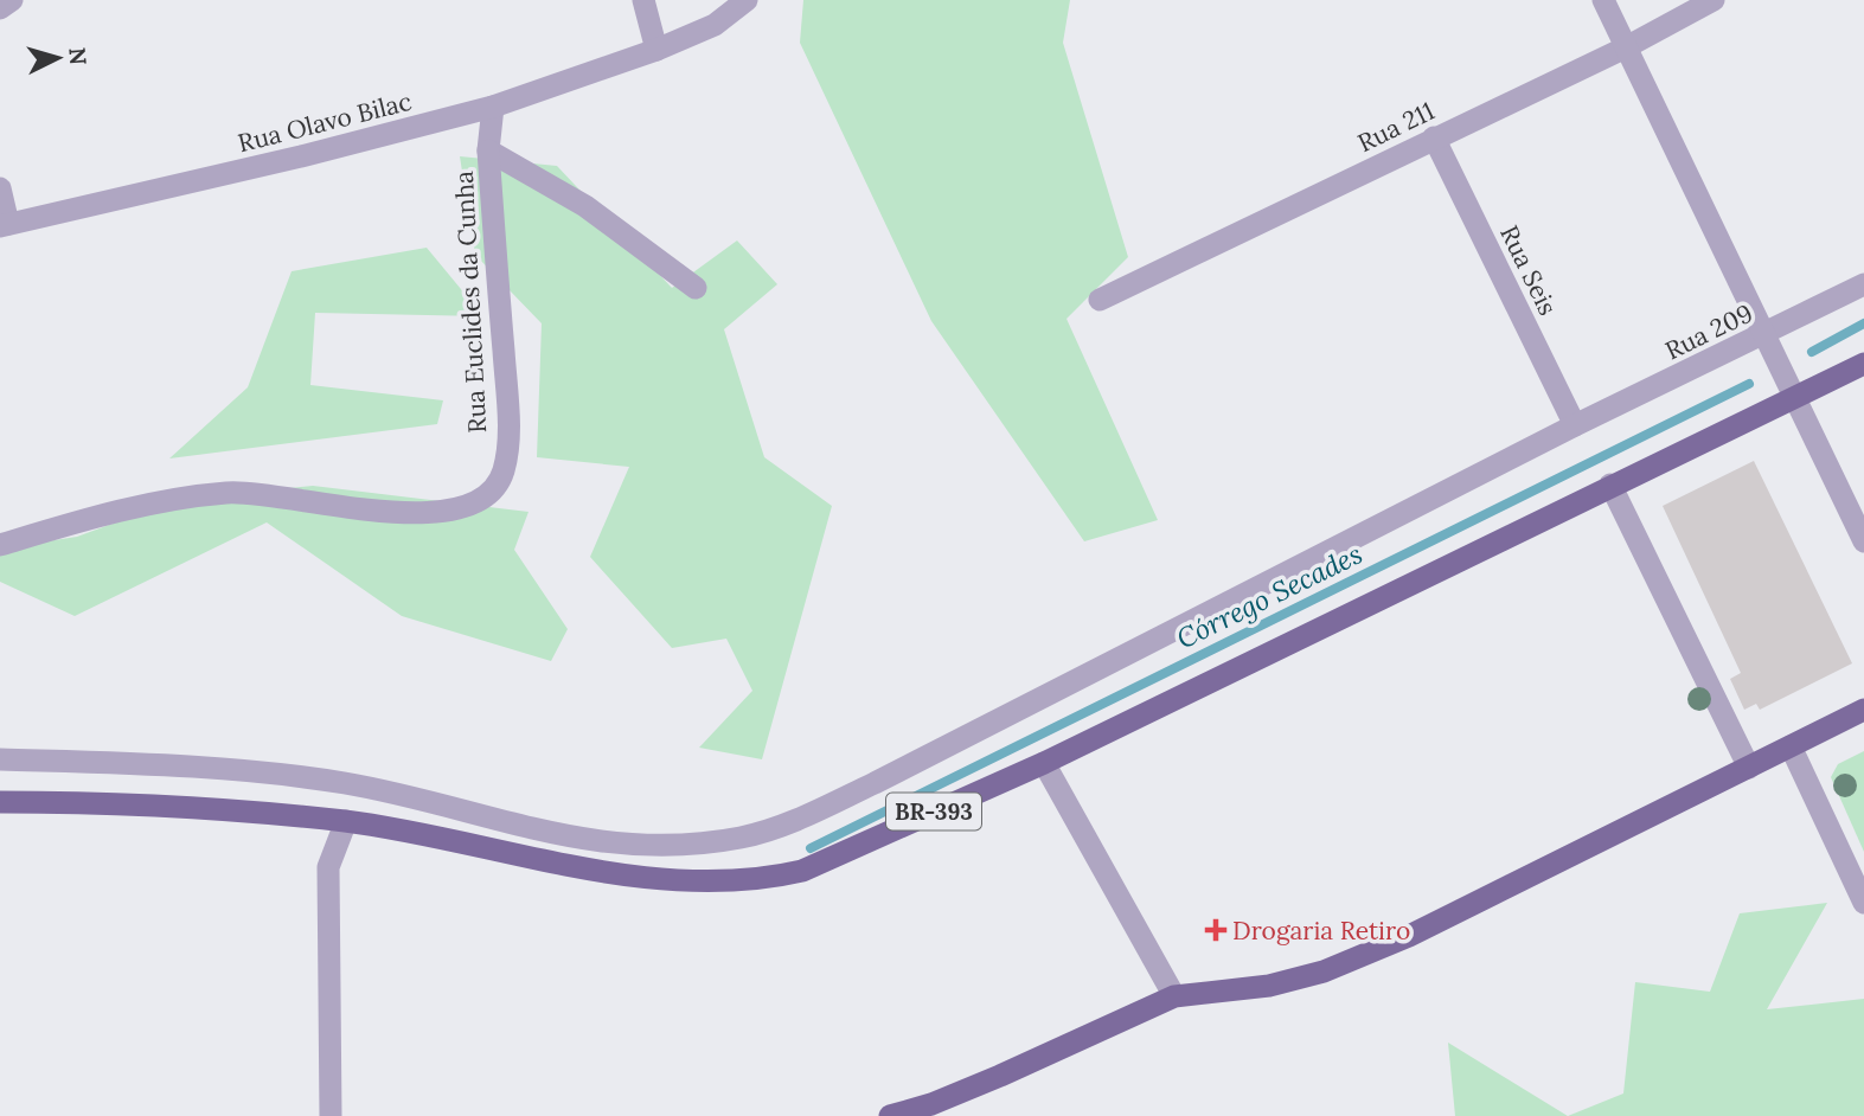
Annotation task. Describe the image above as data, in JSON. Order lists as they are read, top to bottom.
{
  "streets": {
    "main road": ["BR-393"],
    "street": [
      "Rua Olavo Bilac",
      "Rua 211",
      "Rua Seis",
      "Rua Euclides da Cunha",
      "Rua 209"
    ]
  },
  "crossings": [
    ["Rua Olavo Bilac", "Rua Euclides da Cunha"],
    ["Rua 211", "Rua Seis"],
    ["Rua Seis", "Rua 209"]
  ],
  "water": ["Córrego Secades"],
  "places": {
    "health": ["Drogaria Retiro"]
  },
  "north": "right"
}
